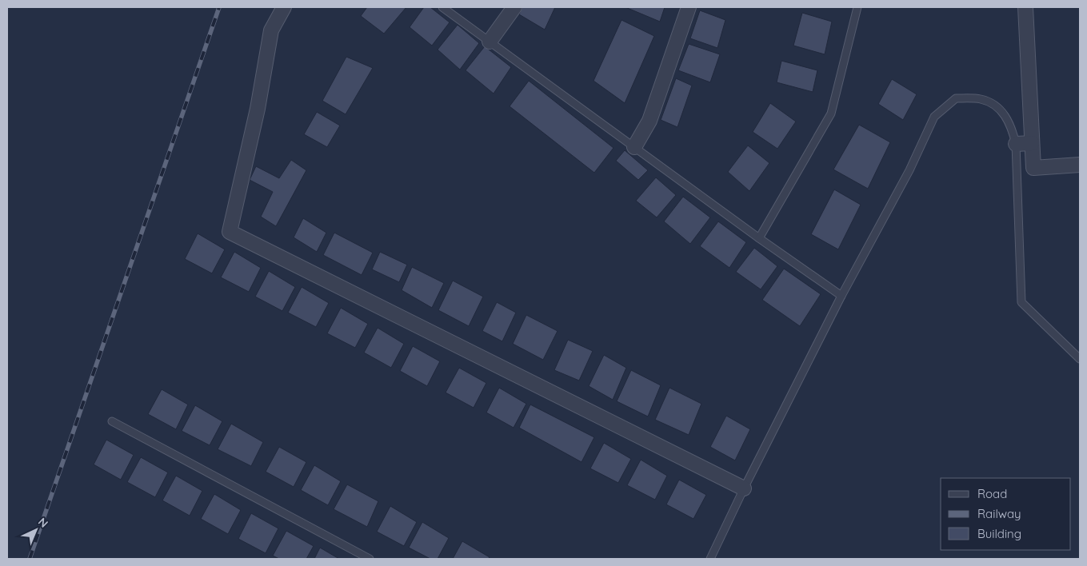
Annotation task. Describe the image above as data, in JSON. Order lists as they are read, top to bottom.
{
  "legend": ["Road", "Railway", "Building"],
  "north": "top right"
}
